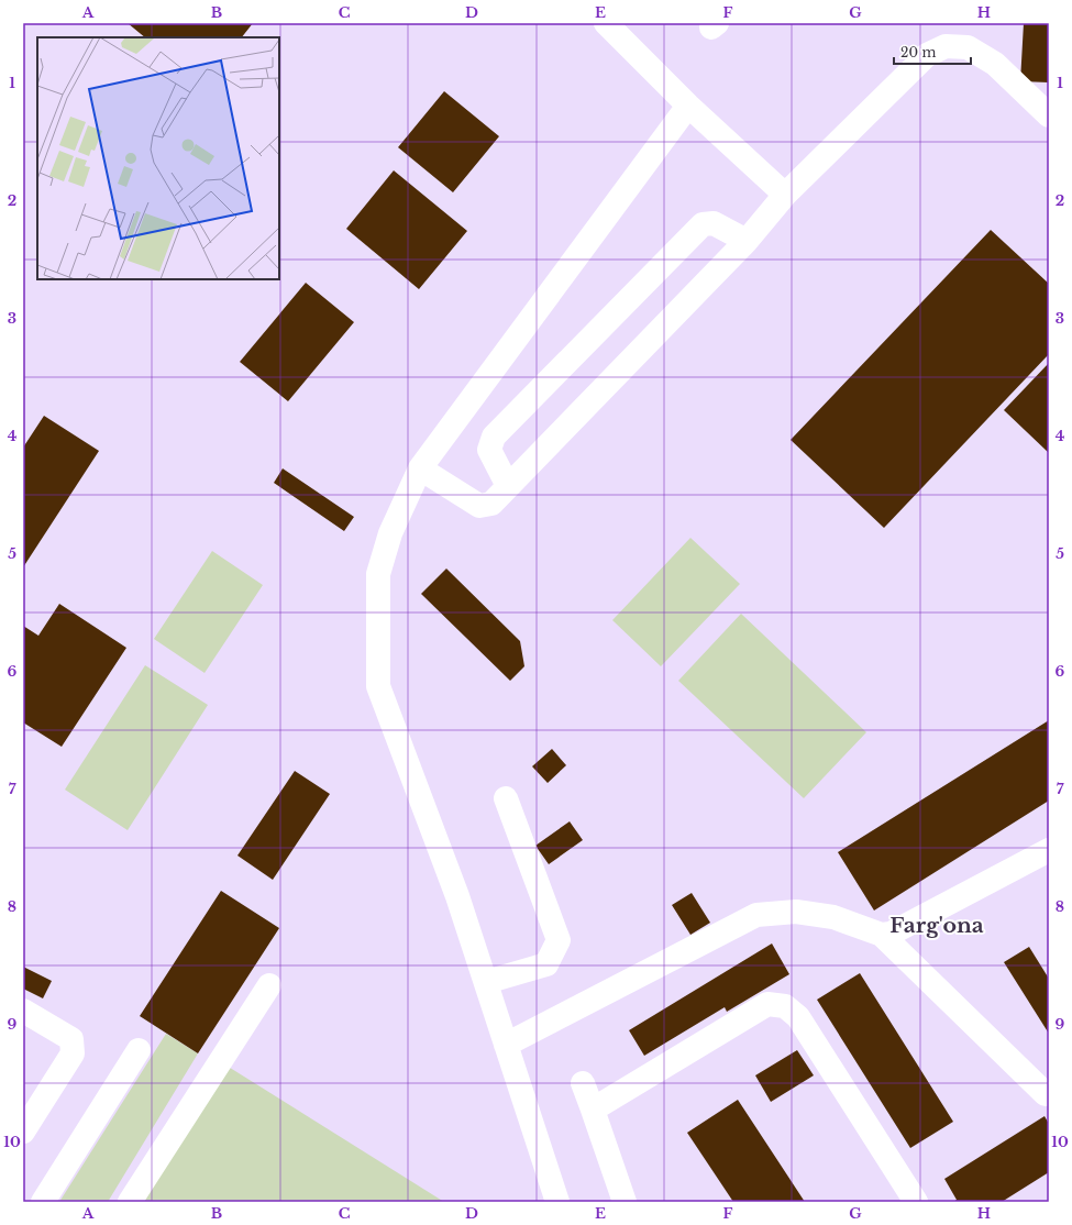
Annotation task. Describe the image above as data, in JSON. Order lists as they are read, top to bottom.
{
  "districts": ["Farg'ona"],
  "scale_bar": "20 m",
  "grid": {
    "columns": [
      "A",
      "B",
      "C",
      "D",
      "E",
      "F",
      "G",
      "H"
    ],
    "rows": [
      "1",
      "2",
      "3",
      "4",
      "5",
      "6",
      "7",
      "8",
      "9",
      "10"
    ]
  }
}
